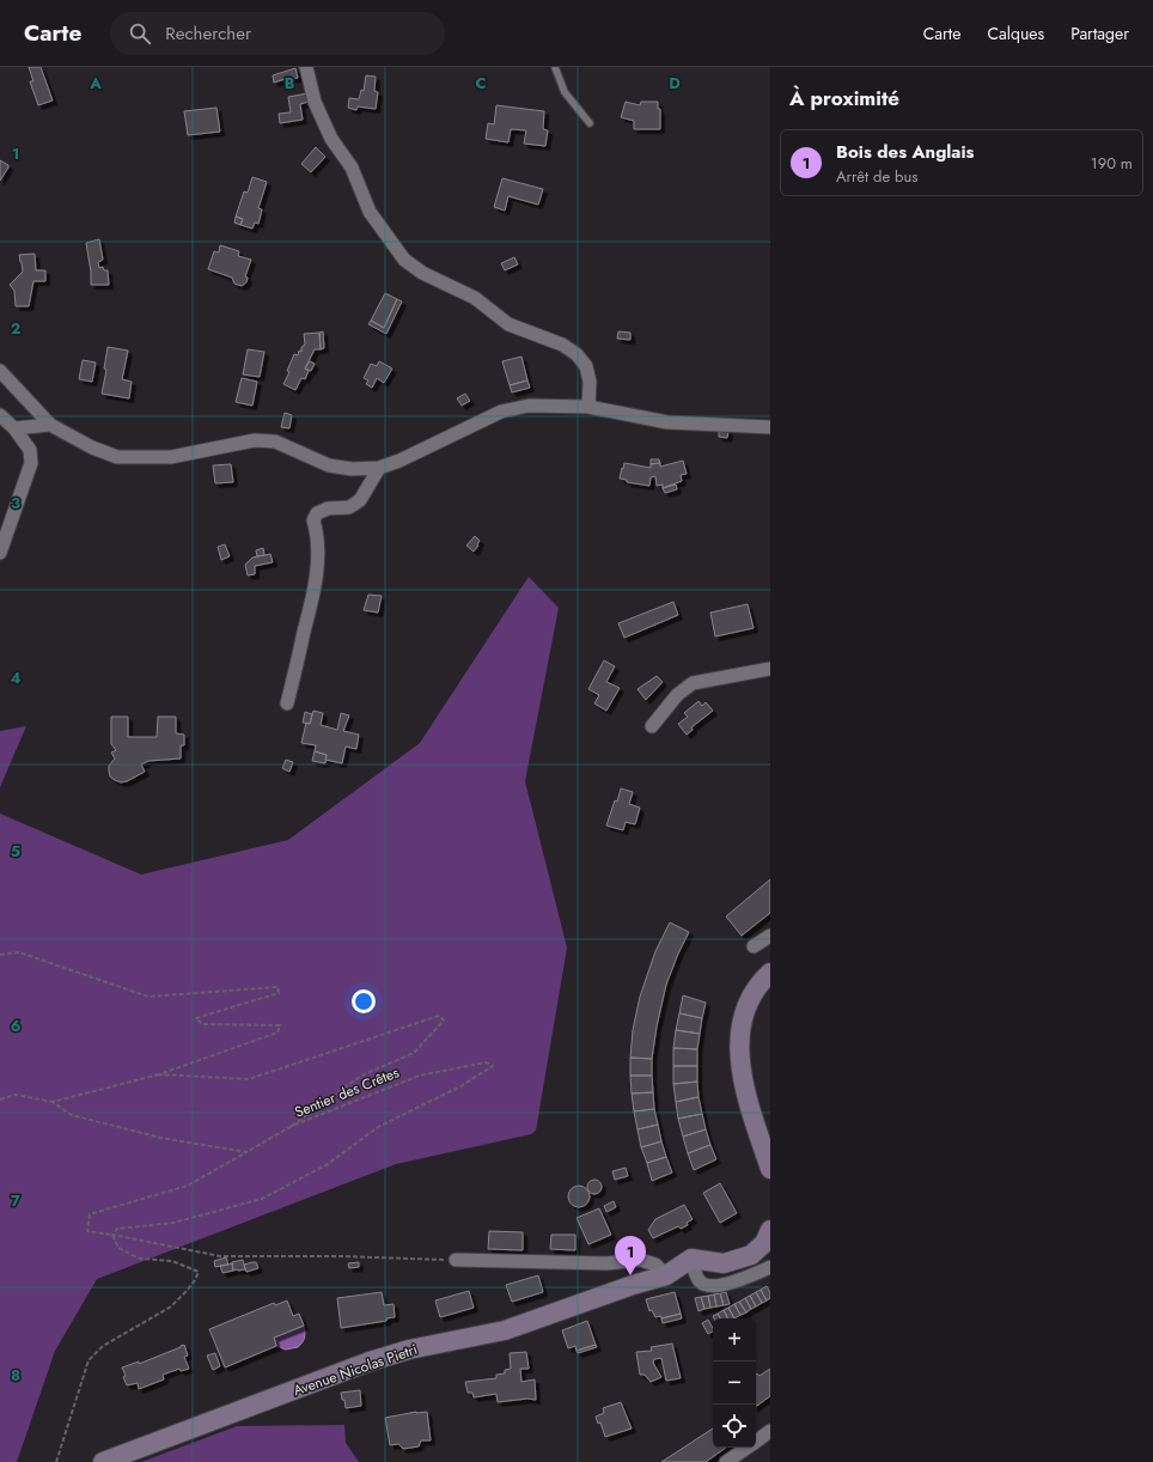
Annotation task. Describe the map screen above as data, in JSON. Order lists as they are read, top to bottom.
{
  "streets": {
    "main road": ["Avenue Nicolas Pietri"],
    "path": ["Sentier des Crêtes"]
  },
  "page": {
    "header": "Carte",
    "search": "Rechercher",
    "nav": ["Carte", "Calques", "Partager"],
    "heading": "À proximité",
    "list": [
      {
        "mark": "1",
        "name": "Bois des Anglais",
        "note": "Arrêt de bus",
        "value": "190 m"
      }
    ],
    "pins": "1",
    "map_buttons": ["+", "−"]
  },
  "grid": {
    "columns": [
      "A",
      "B",
      "C",
      "D"
    ],
    "rows": [
      "1",
      "2",
      "3",
      "4",
      "5",
      "6",
      "7",
      "8"
    ]
  }
}
